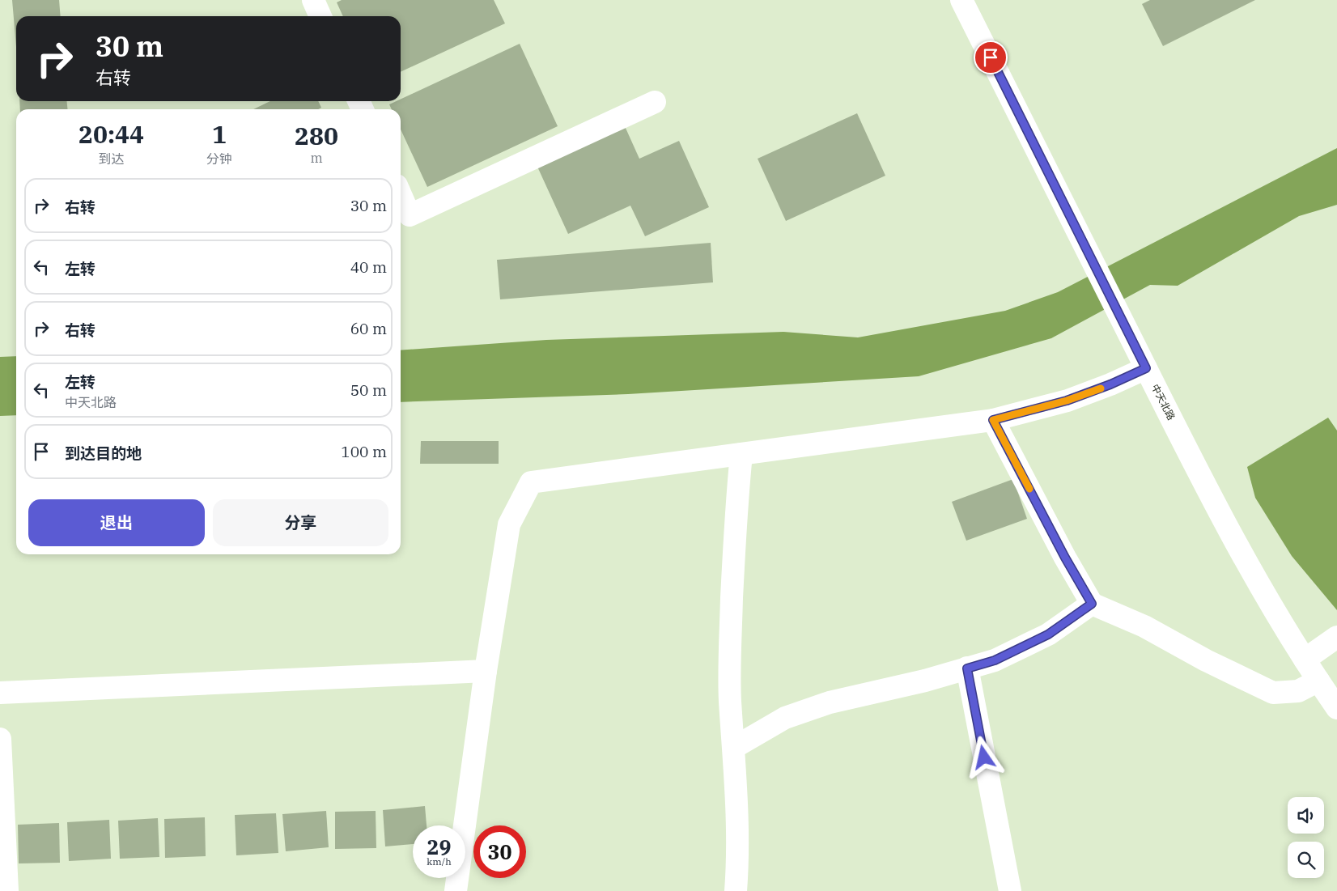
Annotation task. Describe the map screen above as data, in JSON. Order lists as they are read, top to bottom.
{
  "streets": {
    "street": ["中天北路"]
  },
  "page": {
    "turn": ["30 m", "右转"],
    "eta": [
      "20:44",
      "到达",
      "1",
      "分钟",
      "280",
      "m"
    ],
    "list": [
      {
        "name": "右转",
        "value": "30 m"
      },
      {
        "name": "左转",
        "value": "40 m"
      },
      {
        "name": "右转",
        "value": "60 m"
      },
      {
        "name": "左转",
        "note": "中天北路",
        "value": "50 m"
      },
      {
        "name": "到达目的地",
        "value": "100 m"
      }
    ],
    "buttons": ["退出", "分享"],
    "speed": "29 km/h",
    "limit": "30"
  }
}
